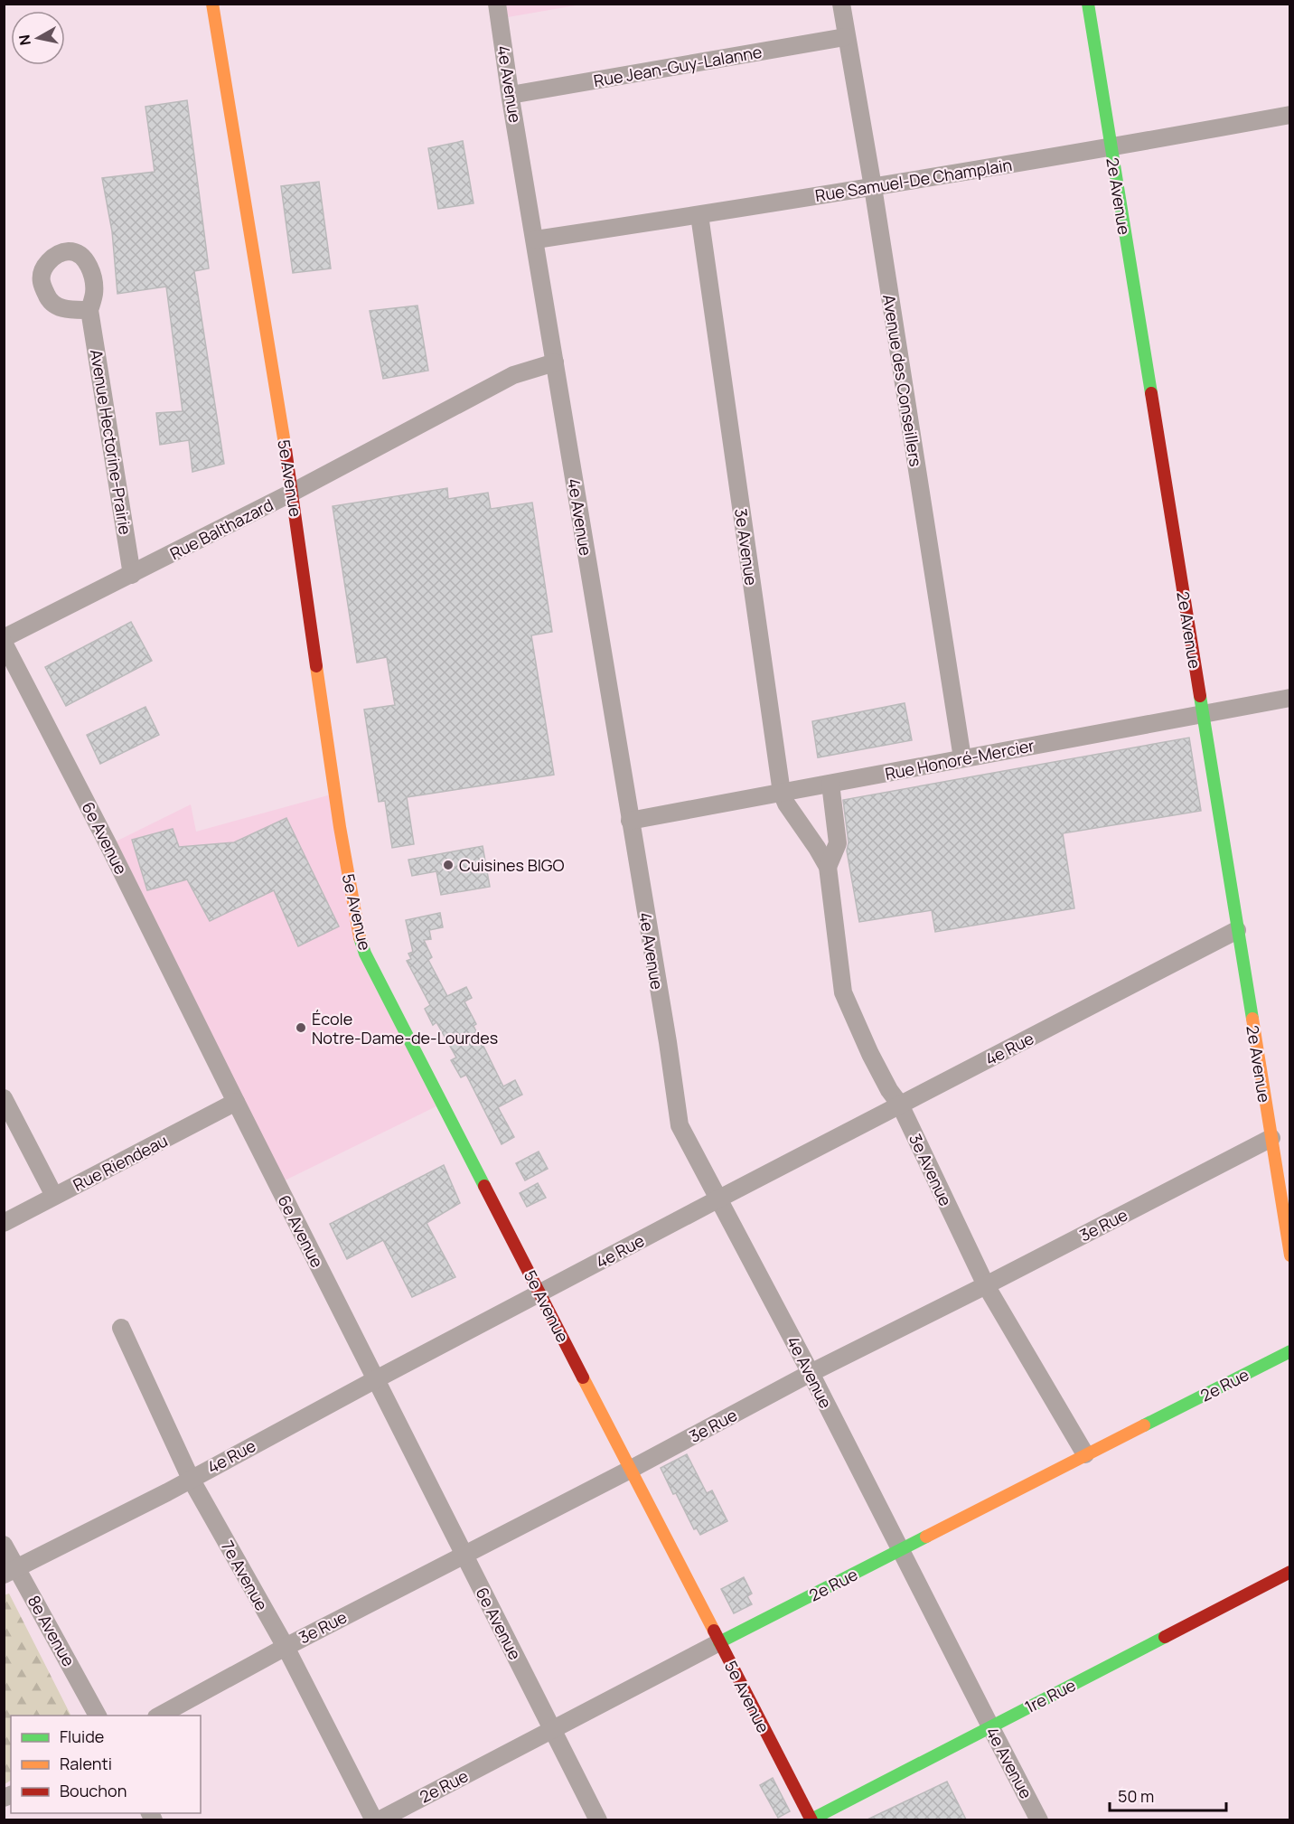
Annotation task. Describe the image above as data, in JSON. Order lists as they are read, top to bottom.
{
  "streets": {
    "street": [
      "Rue Jean-Guy-Lalanne",
      "4e Avenue",
      "Rue Samuel-De Champlain",
      "2e Avenue",
      "Avenue des Conseillers",
      "Avenue Hectorine-Prairie",
      "5e Avenue",
      "Rue Balthazard",
      "3e Avenue",
      "Rue Honoré-Mercier",
      "6e Avenue",
      "4e Rue",
      "Rue Riendeau",
      "3e Rue",
      "2e Rue",
      "7e Avenue",
      "8e Avenue",
      "1re Rue"
    ]
  },
  "crossings": [
    ["Rue Jean-Guy-Lalanne", "4e Avenue"],
    ["Rue Jean-Guy-Lalanne", "Avenue des Conseillers"],
    ["4e Avenue", "Rue Samuel-De Champlain"],
    ["4e Avenue", "Rue Balthazard"],
    ["4e Avenue", "Rue Honoré-Mercier"],
    ["4e Avenue", "4e Rue"],
    ["4e Avenue", "3e Rue"],
    ["4e Avenue", "2e Rue"],
    ["4e Avenue", "1re Rue"],
    ["Rue Samuel-De Champlain", "2e Avenue"],
    ["Rue Samuel-De Champlain", "Avenue des Conseillers"],
    ["Rue Samuel-De Champlain", "3e Avenue"],
    ["2e Avenue", "Rue Honoré-Mercier"],
    ["2e Avenue", "4e Rue"],
    ["2e Avenue", "3e Rue"],
    ["Avenue des Conseillers", "Rue Honoré-Mercier"],
    ["Avenue Hectorine-Prairie", "Rue Balthazard"],
    ["5e Avenue", "Rue Balthazard"],
    ["5e Avenue", "4e Rue"],
    ["5e Avenue", "3e Rue"],
    ["5e Avenue", "2e Rue"],
    ["5e Avenue", "1re Rue"],
    ["3e Avenue", "Rue Honoré-Mercier"],
    ["3e Avenue", "4e Rue"],
    ["3e Avenue", "3e Rue"],
    ["3e Avenue", "2e Rue"],
    ["6e Avenue", "4e Rue"],
    ["6e Avenue", "Rue Riendeau"],
    ["6e Avenue", "3e Rue"],
    ["6e Avenue", "2e Rue"],
    ["4e Rue", "7e Avenue"],
    ["4e Rue", "8e Avenue"],
    ["3e Rue", "7e Avenue"],
    ["2e Rue", "7e Avenue"]
  ],
  "places": ["Cuisines BIGO", "École Notre-Dame-de-Lourdes"],
  "legend": ["Fluide", "Ralenti", "Bouchon"],
  "scale_bar": "50 m",
  "north": "left"
}
